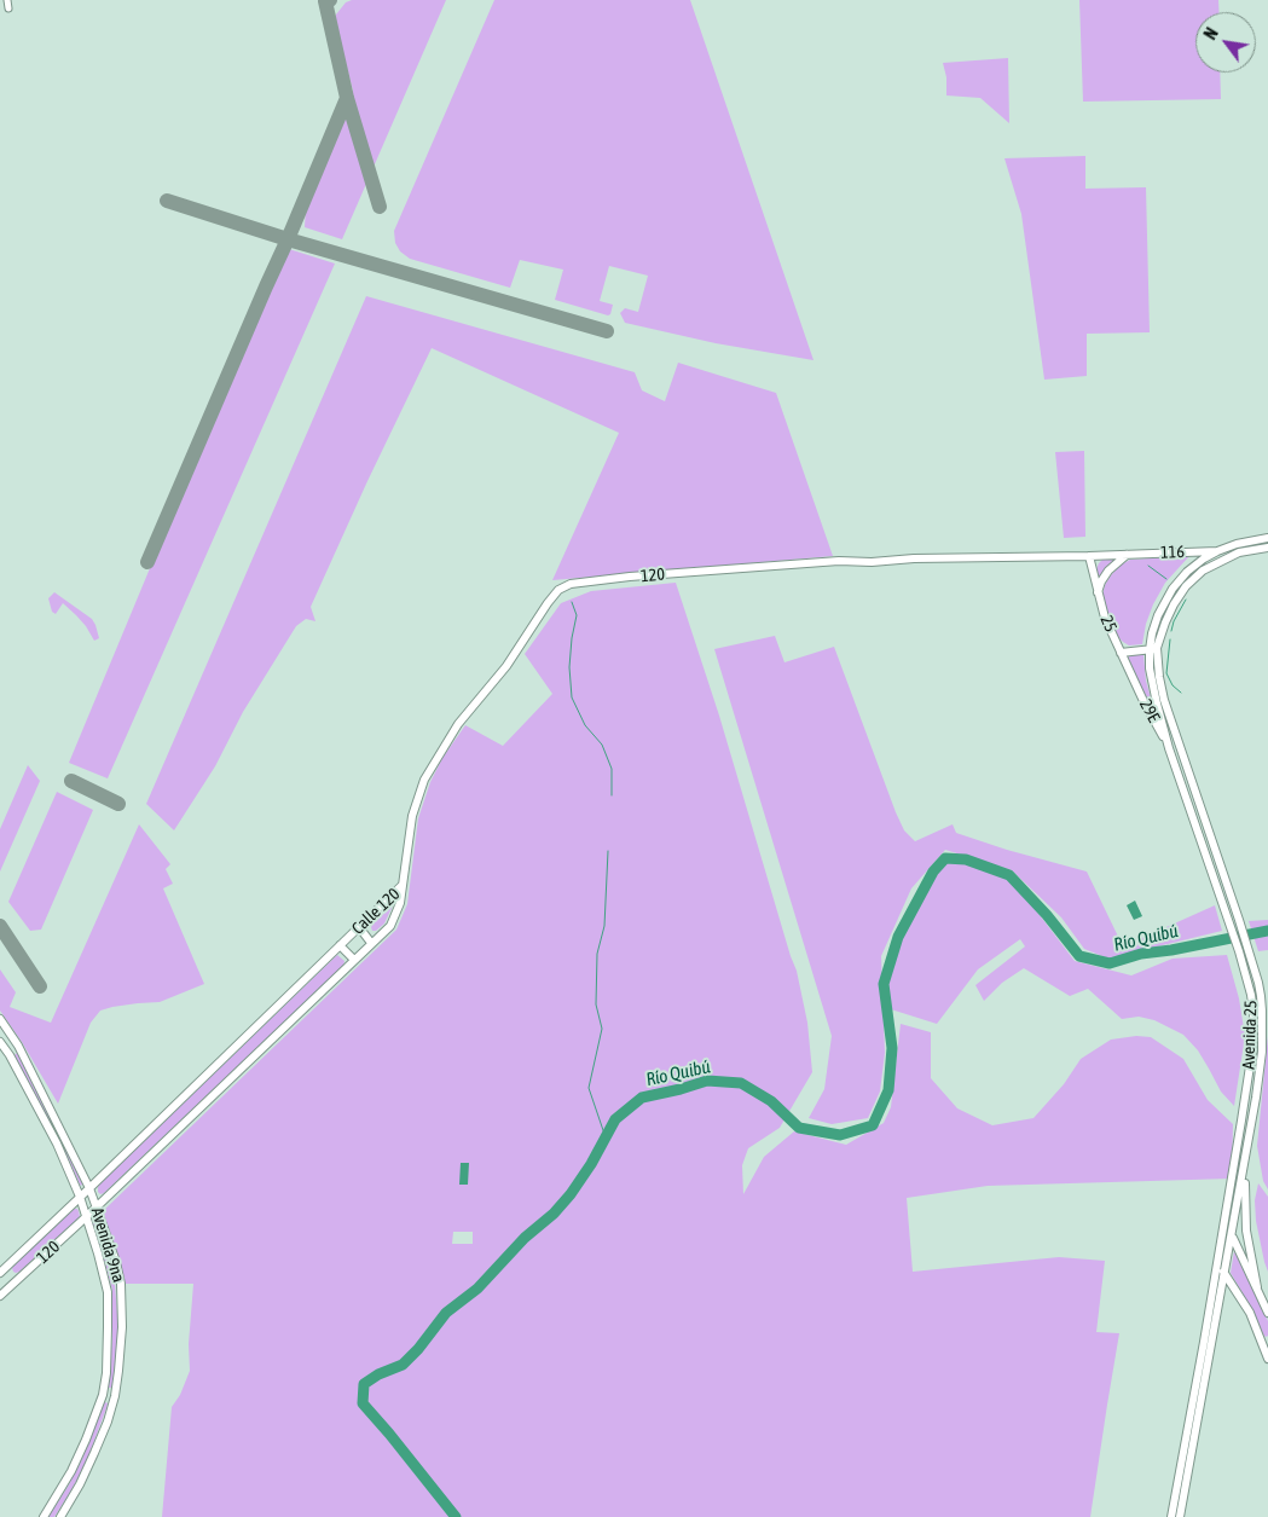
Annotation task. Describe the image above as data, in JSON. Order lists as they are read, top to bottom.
{
  "streets": {
    "main road": [
      "116",
      "120",
      "25",
      "29E",
      "Calle 120",
      "Avenida 25",
      "Avenida 9na"
    ]
  },
  "crossings": [
    ["116", "120"],
    ["116", "25"],
    ["116", "Avenida 25"],
    ["120", "25"],
    ["120", "Calle 120"],
    ["120", "Avenida 9na"],
    ["25", "29E"],
    ["29E", "Avenida 25"],
    ["Calle 120", "Avenida 9na"]
  ],
  "water": ["Río Quibú"],
  "north": "top left"
}
